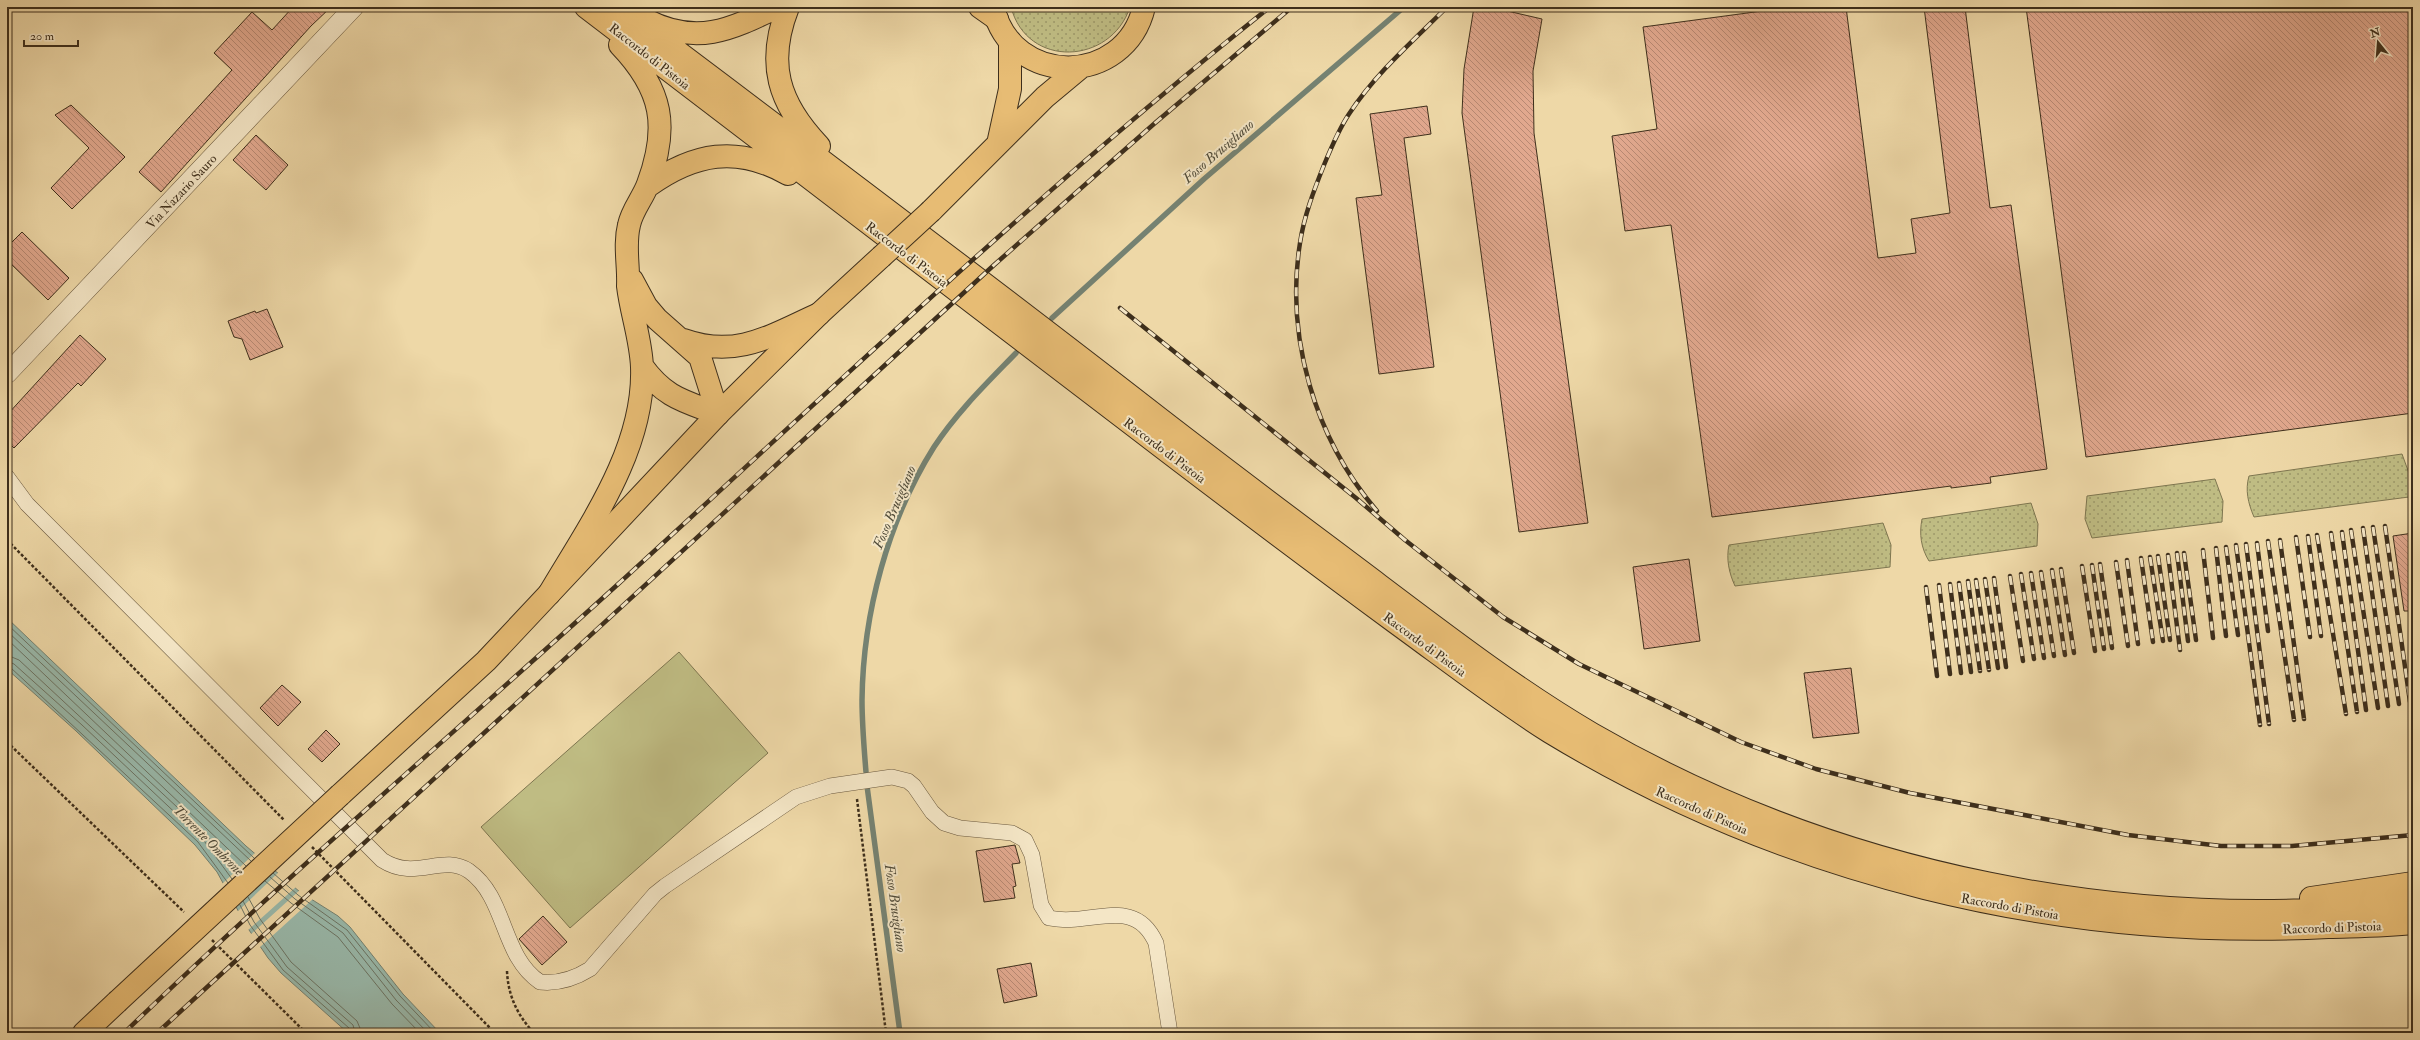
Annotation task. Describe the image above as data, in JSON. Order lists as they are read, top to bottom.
{
  "streets": {
    "main road": ["Raccordo di Pistoia"],
    "street": ["Via Nazario Sauro"]
  },
  "water": ["Fosso Brusigliano", "Torrente Ombrone"],
  "scale_bar": "20 m",
  "north": "top"
}
